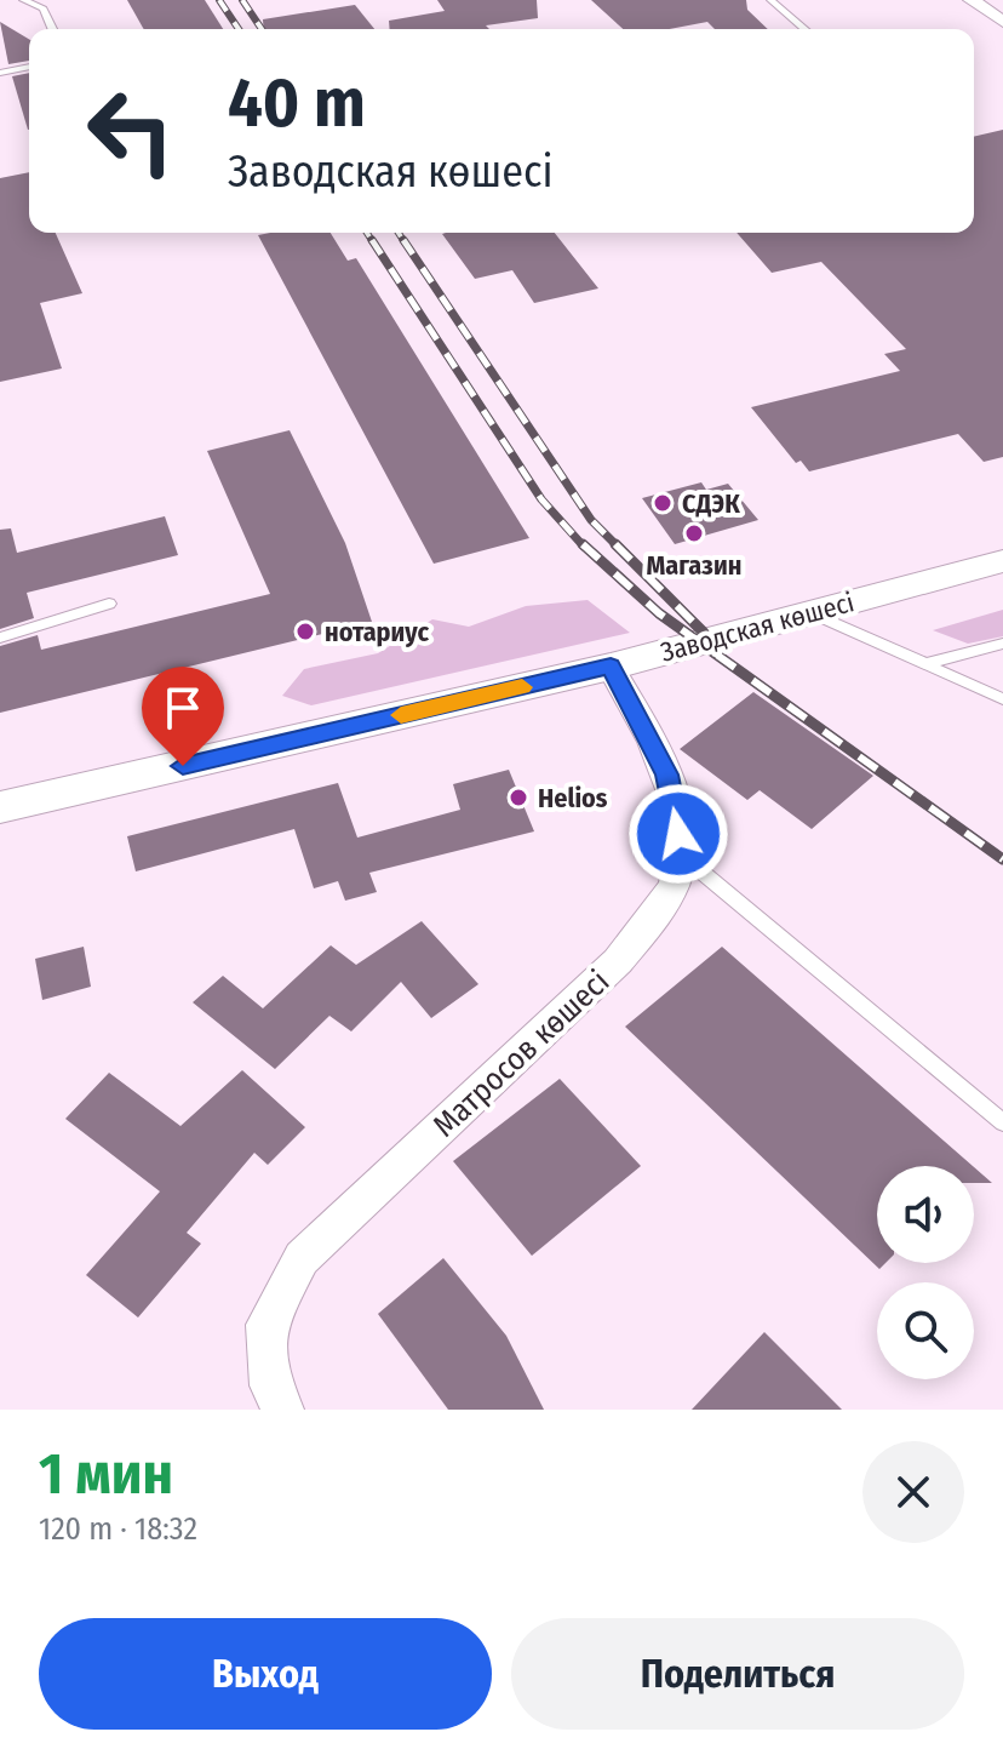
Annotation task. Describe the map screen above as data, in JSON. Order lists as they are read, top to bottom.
{
  "streets": {
    "street": ["Заводская көшесі", "Матросов көшесі"]
  },
  "crossings": [
    ["Заводская көшесі", "Матросов көшесі"]
  ],
  "places": [
    "СДЭК",
    "Магазин",
    "нотариус",
    "Helios"
  ],
  "page": {
    "turn": ["40 m", "Заводская көшесі"],
    "heading": ["1 мин", "120 m · 18:32"],
    "buttons": ["Выход", "Поделиться"]
  }
}
